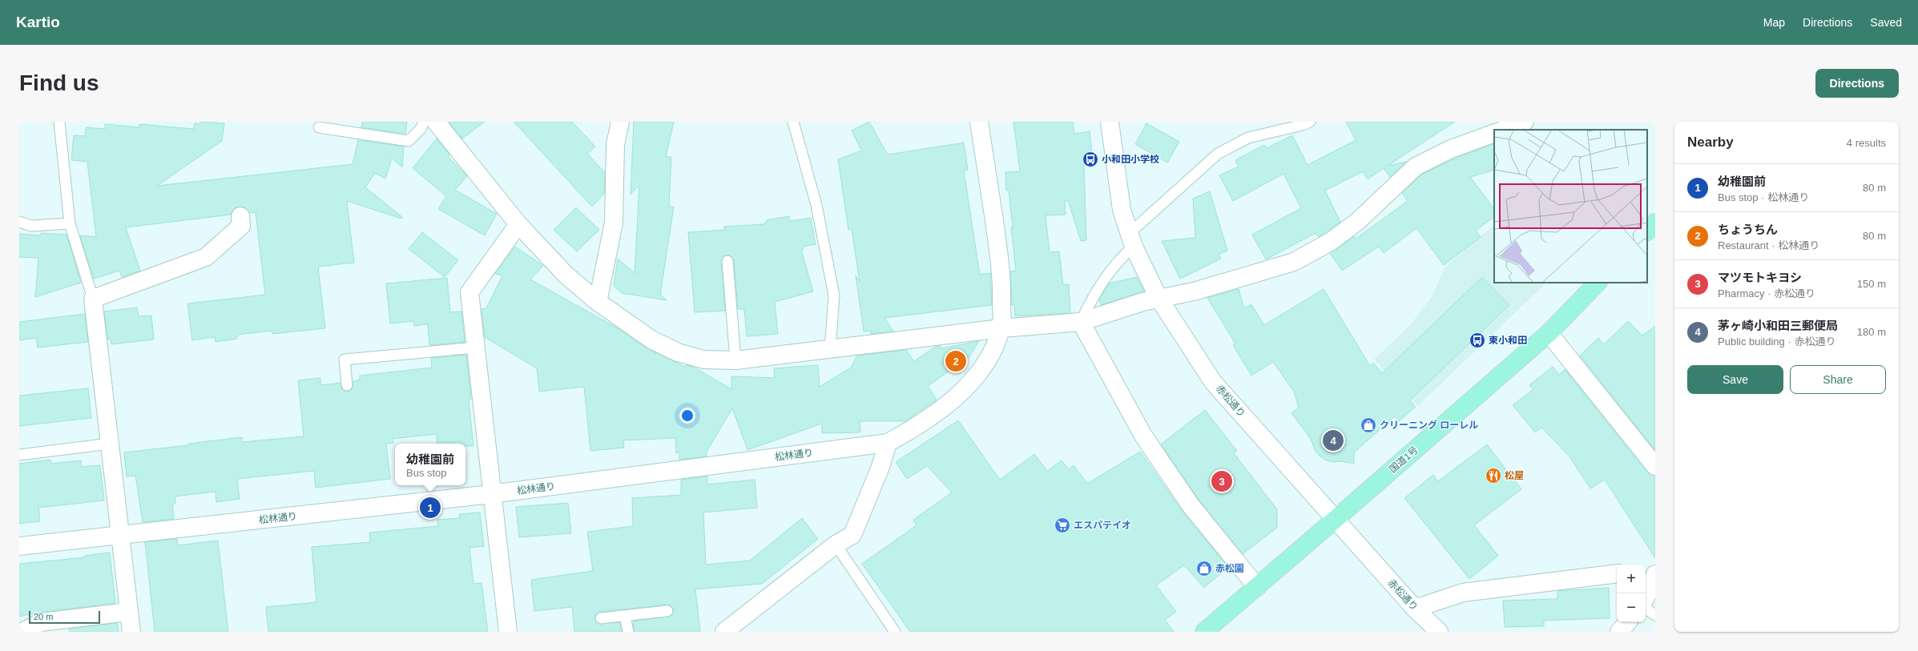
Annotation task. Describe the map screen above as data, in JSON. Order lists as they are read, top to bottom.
{
  "streets": {
    "highway": ["国道1号"],
    "street": ["赤松通り", "松林通り"]
  },
  "crossings": [
    ["赤松通り", "国道1号"]
  ],
  "places": {
    "bus stop": ["小和田小学校", "東小和田"],
    "shop": ["クリーニング ローレル", "赤松園"],
    "restaurant": ["松屋"],
    "supermarket": ["エスパテイオ"]
  },
  "scale_bar": "20 m",
  "page": {
    "header": "Kartio",
    "nav": ["Map", "Directions", "Saved"],
    "buttons": [
      "Directions",
      ["Save", "Share"]
    ],
    "title": "Find us",
    "heading": ["Nearby", "4 results"],
    "list": [
      {
        "mark": "1",
        "name": "幼稚園前",
        "note": "Bus stop · 松林通り",
        "value": "80 m"
      },
      {
        "mark": "2",
        "name": "ちょうちん",
        "note": "Restaurant · 松林通り",
        "value": "80 m"
      },
      {
        "mark": "3",
        "name": "マツモトキヨシ",
        "note": "Pharmacy · 赤松通り",
        "value": "150 m"
      },
      {
        "mark": "4",
        "name": "茅ヶ崎小和田三郵便局",
        "note": "Public building · 赤松通り",
        "value": "180 m"
      }
    ],
    "pins": [
      "2",
      "4",
      "3",
      "1"
    ],
    "popup": ["幼稚園前", "Bus stop"],
    "map_buttons": ["+", "−"],
    "scale": "20 m"
  }
}
